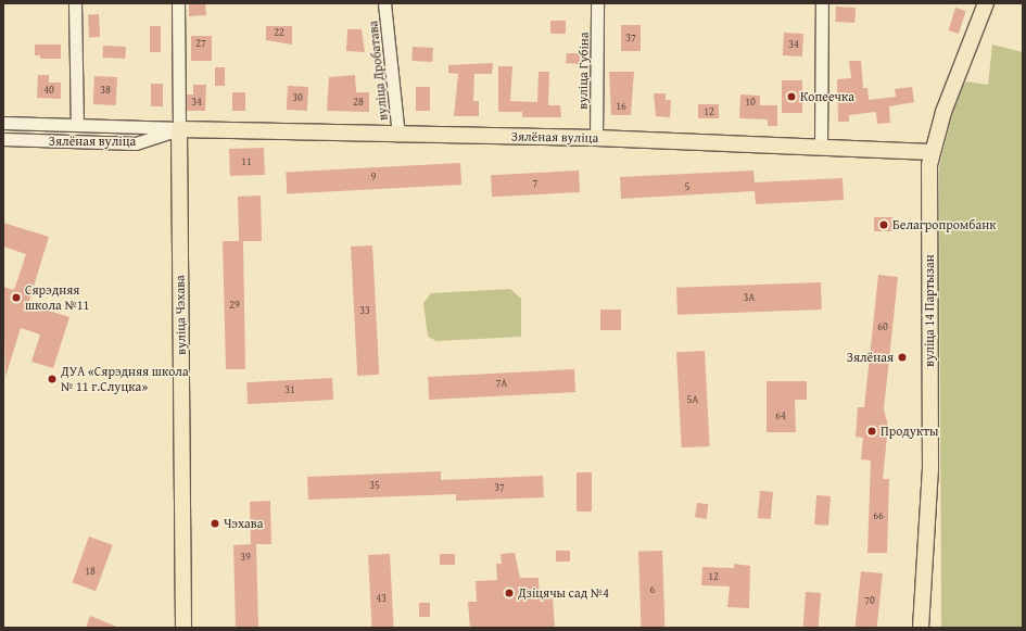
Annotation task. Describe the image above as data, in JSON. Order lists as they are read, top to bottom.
{
  "streets": {
    "main road": ["Зялёная вуліца", "вуліца 14 Партызан", "вуліца Чэхава"],
    "street": ["вуліца Дробатава", "вуліца Губіна"]
  },
  "crossings": [
    ["вуліца Дробатава", "Зялёная вуліца"],
    ["вуліца Губіна", "Зялёная вуліца"],
    ["Зялёная вуліца", "вуліца 14 Партызан"],
    ["Зялёная вуліца", "вуліца Чэхава"]
  ],
  "places": [
    "Копеечка",
    "Белагропромбанк",
    "Сярэдняя школа №11",
    "Зялёная",
    "ДУА «Сярэдняя школа № 11 г.Слуцка»",
    "Продукты",
    "Чэхава",
    "Дзіцячы сад №4"
  ],
  "house_numbers": [
    "22",
    "37",
    "27",
    "34",
    "40",
    "38",
    "30",
    "34",
    "28",
    "10",
    "16",
    "12",
    "11",
    "9",
    "7",
    "5",
    "3А",
    "29",
    "33",
    "60",
    "7А",
    "31",
    "5А",
    "64",
    "35",
    "37",
    "66",
    "39",
    "18",
    "12",
    "6",
    "43",
    "70"
  ]
}
